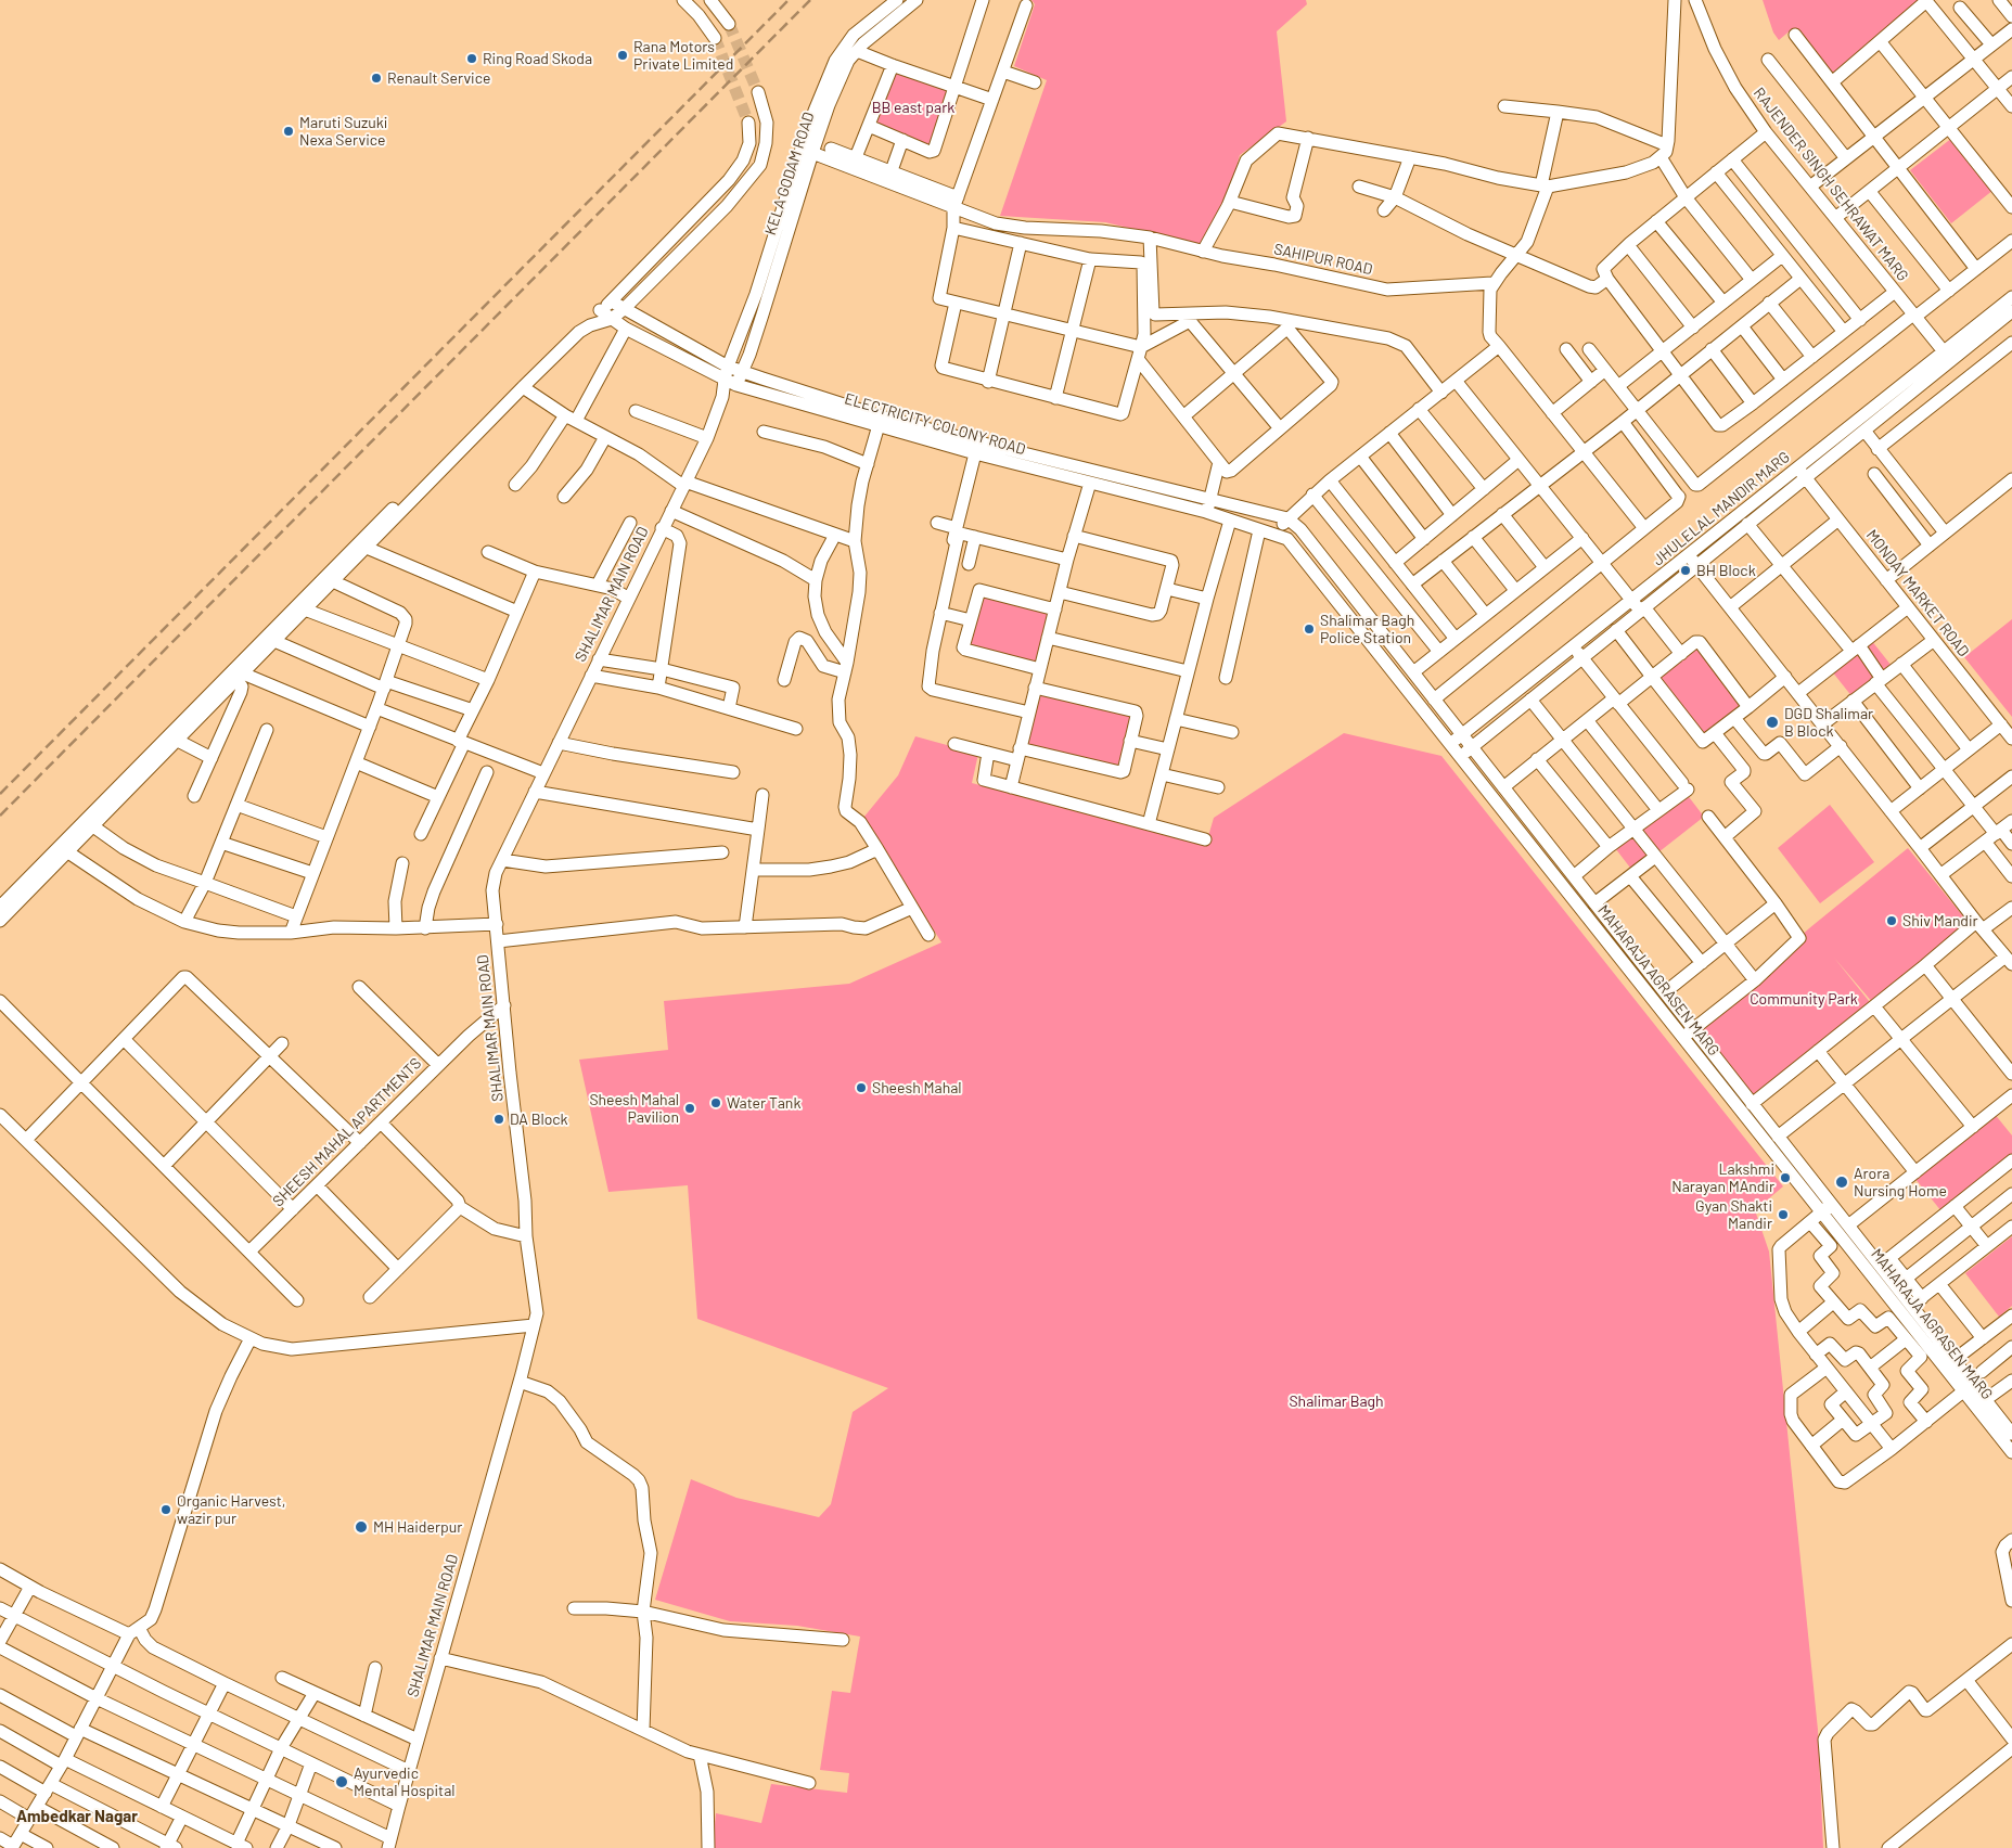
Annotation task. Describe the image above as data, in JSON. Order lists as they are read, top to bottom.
{
  "streets": {
    "street": [
      "KELA GODAM ROAD",
      "RAJENDER SINGH SEHRAWAT MARG",
      "SAHIPUR ROAD",
      "ELECTRICITY COLONY ROAD",
      "JHULELAL MANDIR MARG",
      "MONDAY MARKET ROAD",
      "SHALIMAR MAIN ROAD",
      "MAHARAJA AGRASEN MARG",
      "SHEESH MAHAL APARTMENTS"
    ]
  },
  "crossings": [
    ["KELA GODAM ROAD", "ELECTRICITY COLONY ROAD"],
    ["KELA GODAM ROAD", "SHALIMAR MAIN ROAD"],
    ["RAJENDER SINGH SEHRAWAT MARG", "JHULELAL MANDIR MARG"],
    ["ELECTRICITY COLONY ROAD", "SHALIMAR MAIN ROAD"],
    ["ELECTRICITY COLONY ROAD", "MAHARAJA AGRASEN MARG"],
    ["JHULELAL MANDIR MARG", "MONDAY MARKET ROAD"],
    ["JHULELAL MANDIR MARG", "MAHARAJA AGRASEN MARG"],
    ["SHALIMAR MAIN ROAD", "SHEESH MAHAL APARTMENTS"]
  ],
  "districts": ["Ambedkar Nagar"],
  "parks": ["BB east park", "Community Park", "Shalimar Bagh"],
  "places": [
    "Rana Motors Private Limited",
    "Ring Road Skoda",
    "Renault Service",
    "Maruti Suzuki Nexa Service",
    "BH Block",
    "Shalimar Bagh Police Station",
    "DGD Shalimar B Block",
    "Shiv Mandir",
    "Sheesh Mahal",
    "Water Tank",
    "Sheesh Mahal Pavilion",
    "DA Block",
    "Lakshmi Narayan MAndir",
    "Arora Nursing Home",
    "Gyan Shakti Mandir",
    "Organic Harvest, wazir pur",
    "MH Haiderpur",
    "Ayurvedic Mental Hospital"
  ]
}
